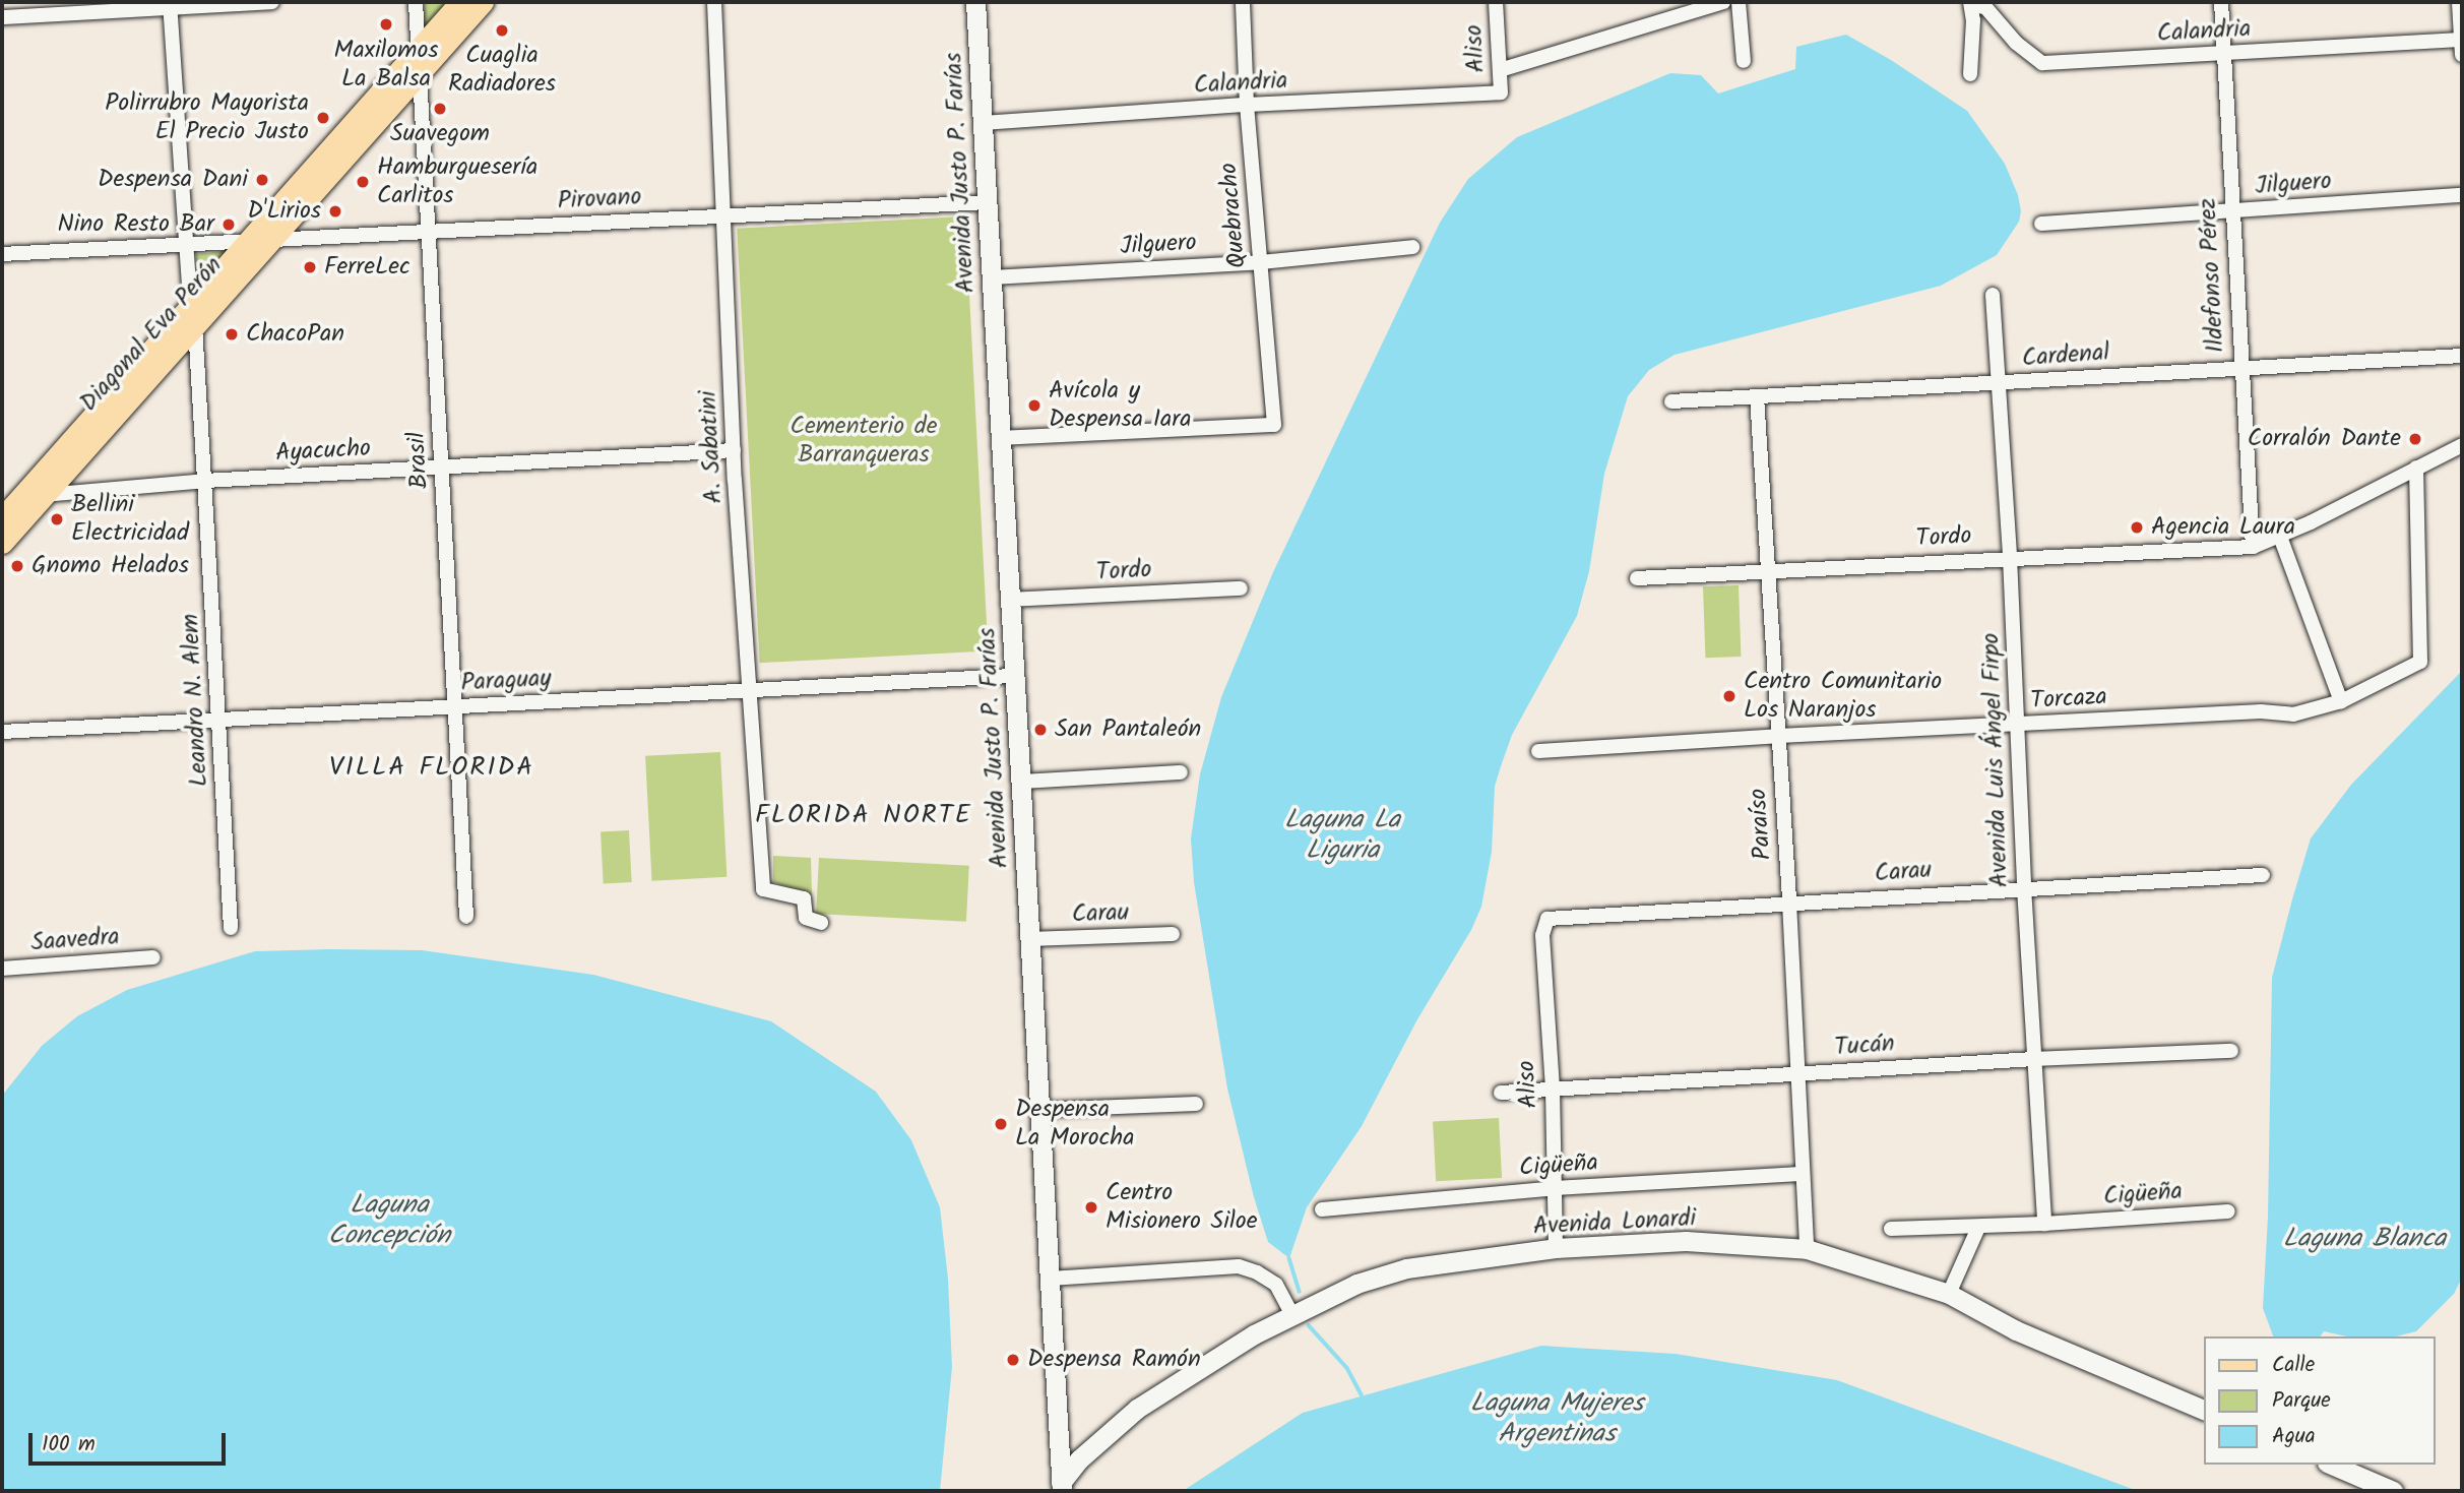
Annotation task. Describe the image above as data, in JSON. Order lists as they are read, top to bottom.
{
  "streets": {
    "main road": ["Diagonal Eva Perón"],
    "street": [
      "Calandria",
      "Aliso",
      "Avenida Justo P. Farías",
      "Jilguero",
      "Pirovano",
      "Quebracho",
      "Ildefonso Pérez",
      "Cardenal",
      "A. Sabatini",
      "Ayacucho",
      "Brasil",
      "Tordo",
      "Paraguay",
      "Torcaza",
      "Leandro N. Alem",
      "Avenida Luis Ángel Firpo",
      "Paraíso",
      "Carau",
      "Saavedra",
      "Tucán",
      "Cigüeña",
      "Avenida Lonardi"
    ]
  },
  "crossings": [
    ["Calandria", "Aliso"],
    ["Calandria", "Avenida Justo P. Farías"],
    ["Calandria", "Quebracho"],
    ["Calandria", "Ildefonso Pérez"],
    ["Aliso", "Carau"],
    ["Aliso", "Tucán"],
    ["Aliso", "Cigüeña"],
    ["Aliso", "Avenida Lonardi"],
    ["Avenida Justo P. Farías", "Jilguero"],
    ["Avenida Justo P. Farías", "Pirovano"],
    ["Avenida Justo P. Farías", "Quebracho"],
    ["Avenida Justo P. Farías", "Tordo"],
    ["Avenida Justo P. Farías", "Paraguay"],
    ["Avenida Justo P. Farías", "Carau"],
    ["Avenida Justo P. Farías", "Avenida Lonardi"],
    ["Jilguero", "Quebracho"],
    ["Jilguero", "Ildefonso Pérez"],
    ["Pirovano", "Diagonal Eva Perón"],
    ["Pirovano", "A. Sabatini"],
    ["Pirovano", "Brasil"],
    ["Pirovano", "Leandro N. Alem"],
    ["Ildefonso Pérez", "Cardenal"],
    ["Ildefonso Pérez", "Tordo"],
    ["Diagonal Eva Perón", "Ayacucho"],
    ["Diagonal Eva Perón", "Brasil"],
    ["Diagonal Eva Perón", "Leandro N. Alem"],
    ["Cardenal", "Avenida Luis Ángel Firpo"],
    ["Cardenal", "Paraíso"],
    ["A. Sabatini", "Ayacucho"],
    ["A. Sabatini", "Paraguay"],
    ["Ayacucho", "Brasil"],
    ["Ayacucho", "Leandro N. Alem"],
    ["Brasil", "Paraguay"],
    ["Tordo", "Torcaza"],
    ["Tordo", "Avenida Luis Ángel Firpo"],
    ["Tordo", "Paraíso"],
    ["Paraguay", "Leandro N. Alem"],
    ["Torcaza", "Avenida Luis Ángel Firpo"],
    ["Torcaza", "Paraíso"],
    ["Avenida Luis Ángel Firpo", "Carau"],
    ["Avenida Luis Ángel Firpo", "Tucán"],
    ["Avenida Luis Ángel Firpo", "Cigüeña"],
    ["Paraíso", "Carau"],
    ["Paraíso", "Tucán"],
    ["Paraíso", "Cigüeña"],
    ["Paraíso", "Avenida Lonardi"]
  ],
  "districts": ["VILLA FLORIDA", "FLORIDA NORTE"],
  "water": [
    "Laguna La Liguria",
    "Laguna Concepción",
    "Laguna Blanca",
    "Laguna Mujeres Argentinas"
  ],
  "parks": ["Cementerio de Barranqueras"],
  "places": [
    "Maxilomos La Balsa",
    "Cuaglia Radiadores",
    "Suavegom",
    "Polirrubro Mayorista El Precio Justo",
    "Despensa Dani",
    "Hamburguesería Carlitos",
    "D'Lirios",
    "Nino Resto Bar",
    "FerreLec",
    "ChacoPan",
    "Avícola y Despensa Iara",
    "Corralón Dante",
    "Bellini Electricidad",
    "Agencia Laura",
    "Gnomo Helados",
    "Centro Comunitario Los Naranjos",
    "San Pantaleón",
    "Despensa La Morocha",
    "Centro Misionero Siloe",
    "Despensa Ramón"
  ],
  "legend": ["Calle", "Parque", "Agua"],
  "scale_bar": "100 m"
}
